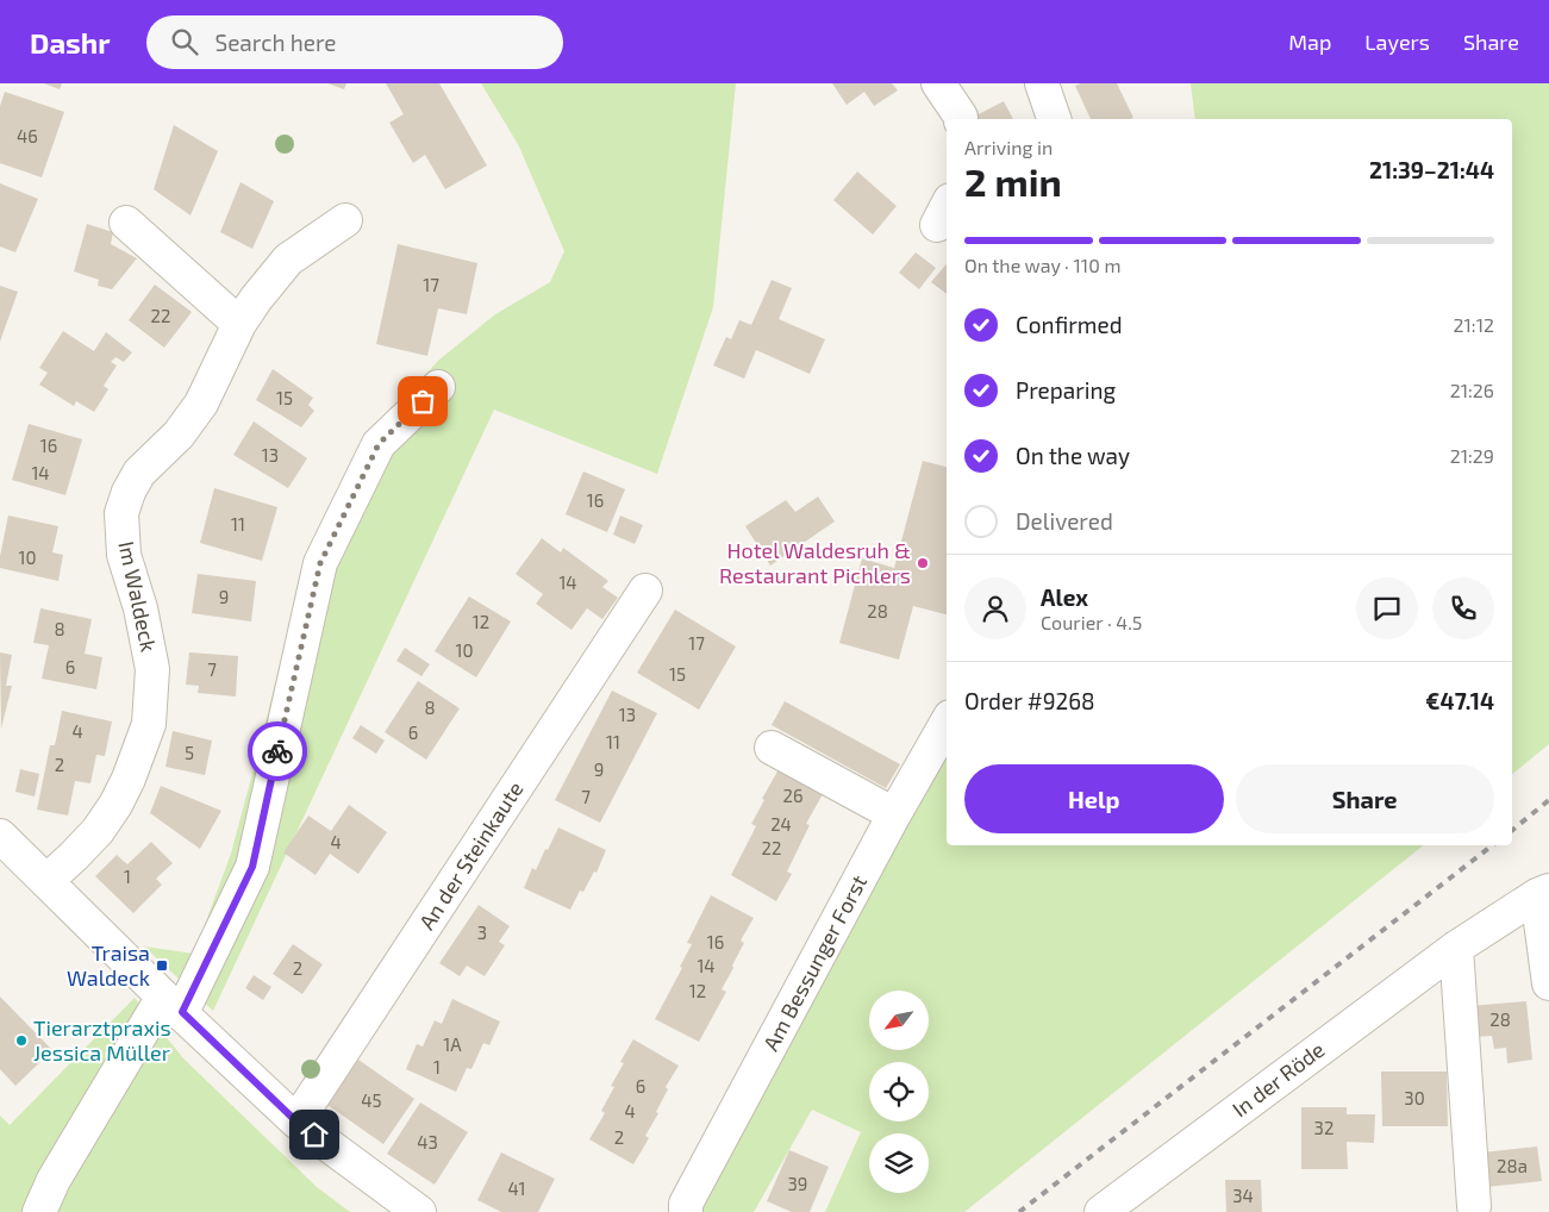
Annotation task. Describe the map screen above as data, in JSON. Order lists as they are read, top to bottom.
{
  "streets": {
    "street": [
      "Im Waldeck",
      "An der Steinkaute",
      "Am Bessunger Forst",
      "In der Röde"
    ]
  },
  "places": {
    "other": ["Hotel Waldesruh & Restaurant Pichlers", "Tierarztpraxis Jessica Müller"],
    "transit": ["Traisa Waldeck"]
  },
  "house_numbers": [
    "46",
    "17",
    "22",
    "15",
    "16",
    "13",
    "14",
    "16",
    "11",
    "10",
    "14",
    "9",
    "28",
    "12",
    "8",
    "17",
    "10",
    "6",
    "7",
    "15",
    "8",
    "13",
    "4",
    "6",
    "11",
    "5",
    "2",
    "9",
    "26",
    "7",
    "24",
    "4",
    "22",
    "1",
    "3",
    "16",
    "14",
    "2",
    "12",
    "28",
    "1A",
    "1",
    "6",
    "30",
    "45",
    "4",
    "32",
    "2",
    "43",
    "28a",
    "39",
    "41",
    "34"
  ],
  "north": "bottom left",
  "page": {
    "header": "Dashr",
    "search": "Search here",
    "nav": ["Map", "Layers", "Share"],
    "heading": ["2 min", "Arriving in", "21:39–21:44"],
    "panel": [
      "Alex",
      "Courier · 4.5",
      "Order #9268",
      "€47.14"
    ],
    "bar": "On the way · 110 m",
    "list": [
      ["Confirmed", "21:12"],
      ["Preparing", "21:26"],
      ["On the way", "21:29"],
      "Delivered"
    ],
    "buttons": ["Help", "Share"]
  }
}
